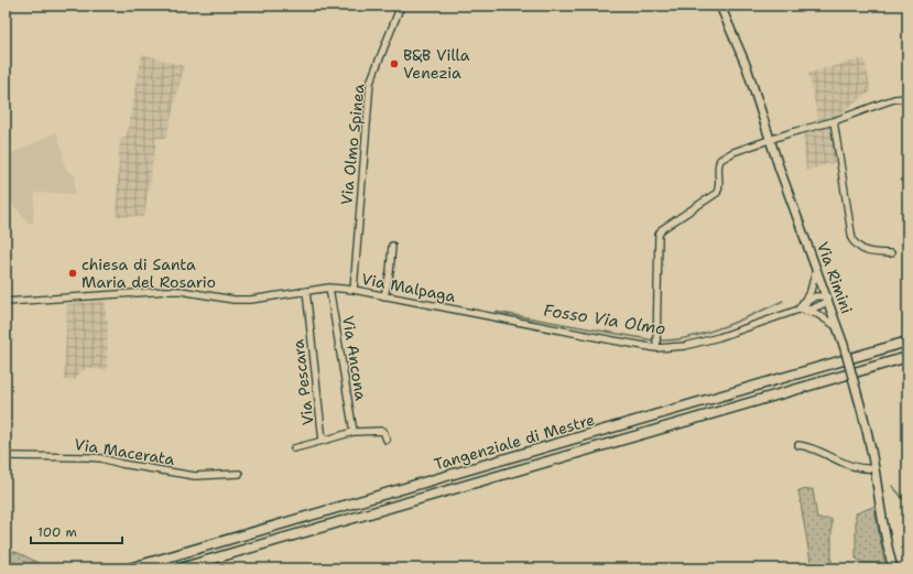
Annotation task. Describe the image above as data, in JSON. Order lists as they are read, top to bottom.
{
  "streets": {
    "highway": ["Tangenziale di Mestre"],
    "main road": ["Via Rimini"],
    "street": [
      "Via Olmo Spinea",
      "Via Malpaga",
      "Via Ancona",
      "Via Pescara",
      "Via Macerata"
    ]
  },
  "crossings": [
    ["Via Olmo Spinea", "Via Malpaga"],
    ["Via Malpaga", "Via Ancona"],
    ["Via Malpaga", "Via Pescara"]
  ],
  "water": ["Fosso Via Olmo"],
  "places": ["B&B Villa Venezia", "chiesa di Santa Maria del Rosario"],
  "scale_bar": "100 m"
}
